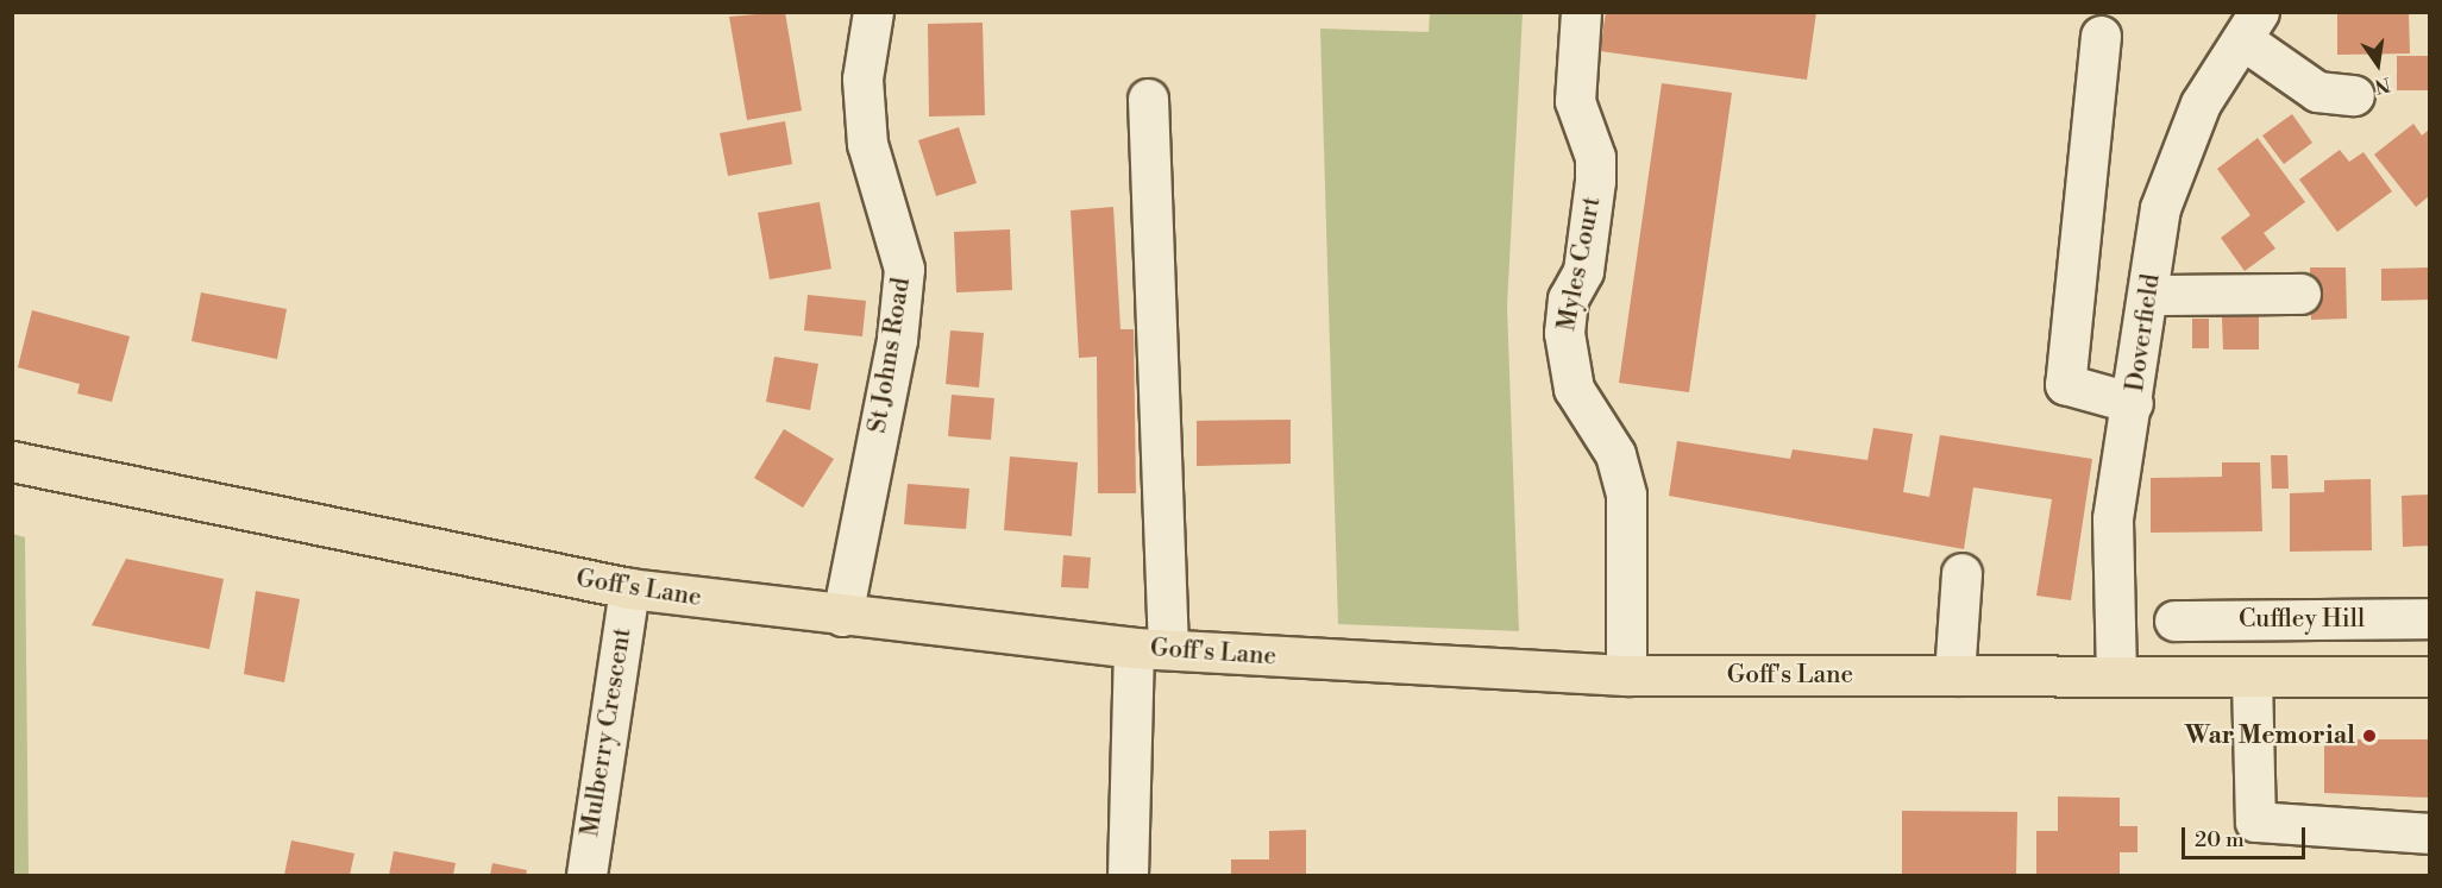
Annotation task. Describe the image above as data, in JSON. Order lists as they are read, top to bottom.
{
  "streets": {
    "main road": ["Goff's Lane"],
    "street": [
      "Myles Court",
      "Doverfield",
      "St Johns Road",
      "Cuffley Hill",
      "Mulberry Crescent"
    ]
  },
  "crossings": [
    ["Myles Court", "Goff's Lane"],
    ["Doverfield", "Goff's Lane"],
    ["St Johns Road", "Goff's Lane"],
    ["Goff's Lane", "Mulberry Crescent"]
  ],
  "places": ["War Memorial"],
  "scale_bar": "20 m",
  "north": "bottom"
}
